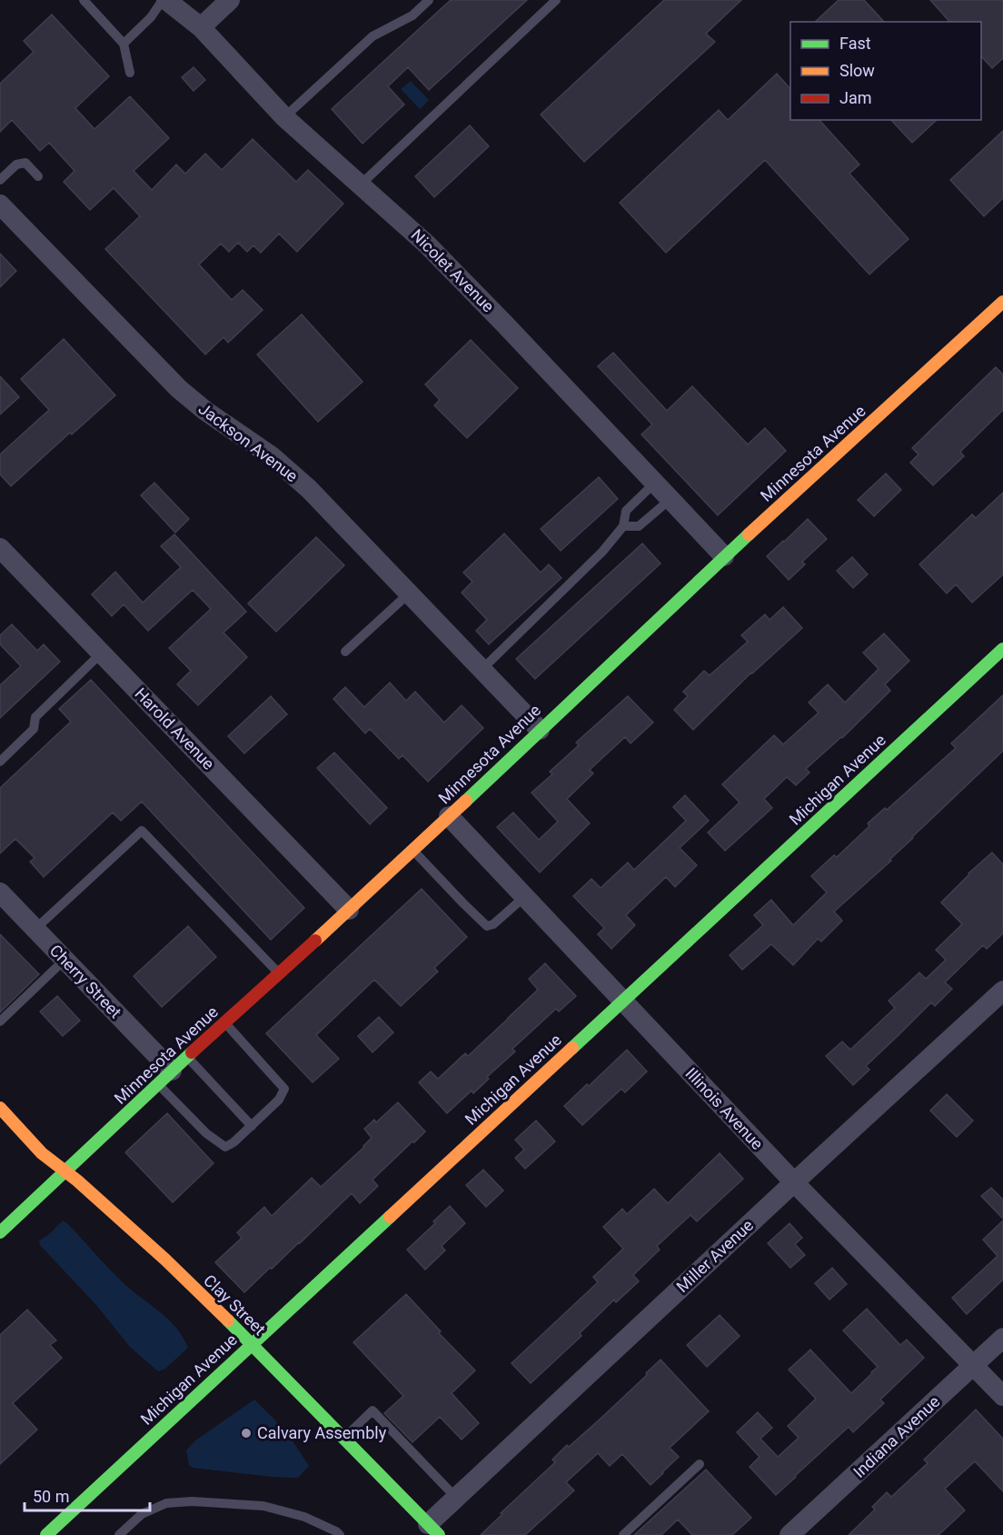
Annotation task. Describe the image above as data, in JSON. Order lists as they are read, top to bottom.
{
  "streets": {
    "street": [
      "Nicolet Avenue",
      "Jackson Avenue",
      "Minnesota Avenue",
      "Harold Avenue",
      "Michigan Avenue",
      "Cherry Street",
      "Illinois Avenue",
      "Miller Avenue",
      "Clay Street",
      "Indiana Avenue"
    ]
  },
  "crossings": [
    ["Nicolet Avenue", "Minnesota Avenue"],
    ["Jackson Avenue", "Minnesota Avenue"],
    ["Minnesota Avenue", "Harold Avenue"],
    ["Minnesota Avenue", "Cherry Street"],
    ["Minnesota Avenue", "Illinois Avenue"],
    ["Minnesota Avenue", "Clay Street"],
    ["Michigan Avenue", "Illinois Avenue"],
    ["Michigan Avenue", "Clay Street"],
    ["Illinois Avenue", "Miller Avenue"],
    ["Illinois Avenue", "Indiana Avenue"],
    ["Miller Avenue", "Clay Street"]
  ],
  "places": ["Calvary Assembly"],
  "legend": ["Fast", "Slow", "Jam"],
  "scale_bar": "50 m"
}
